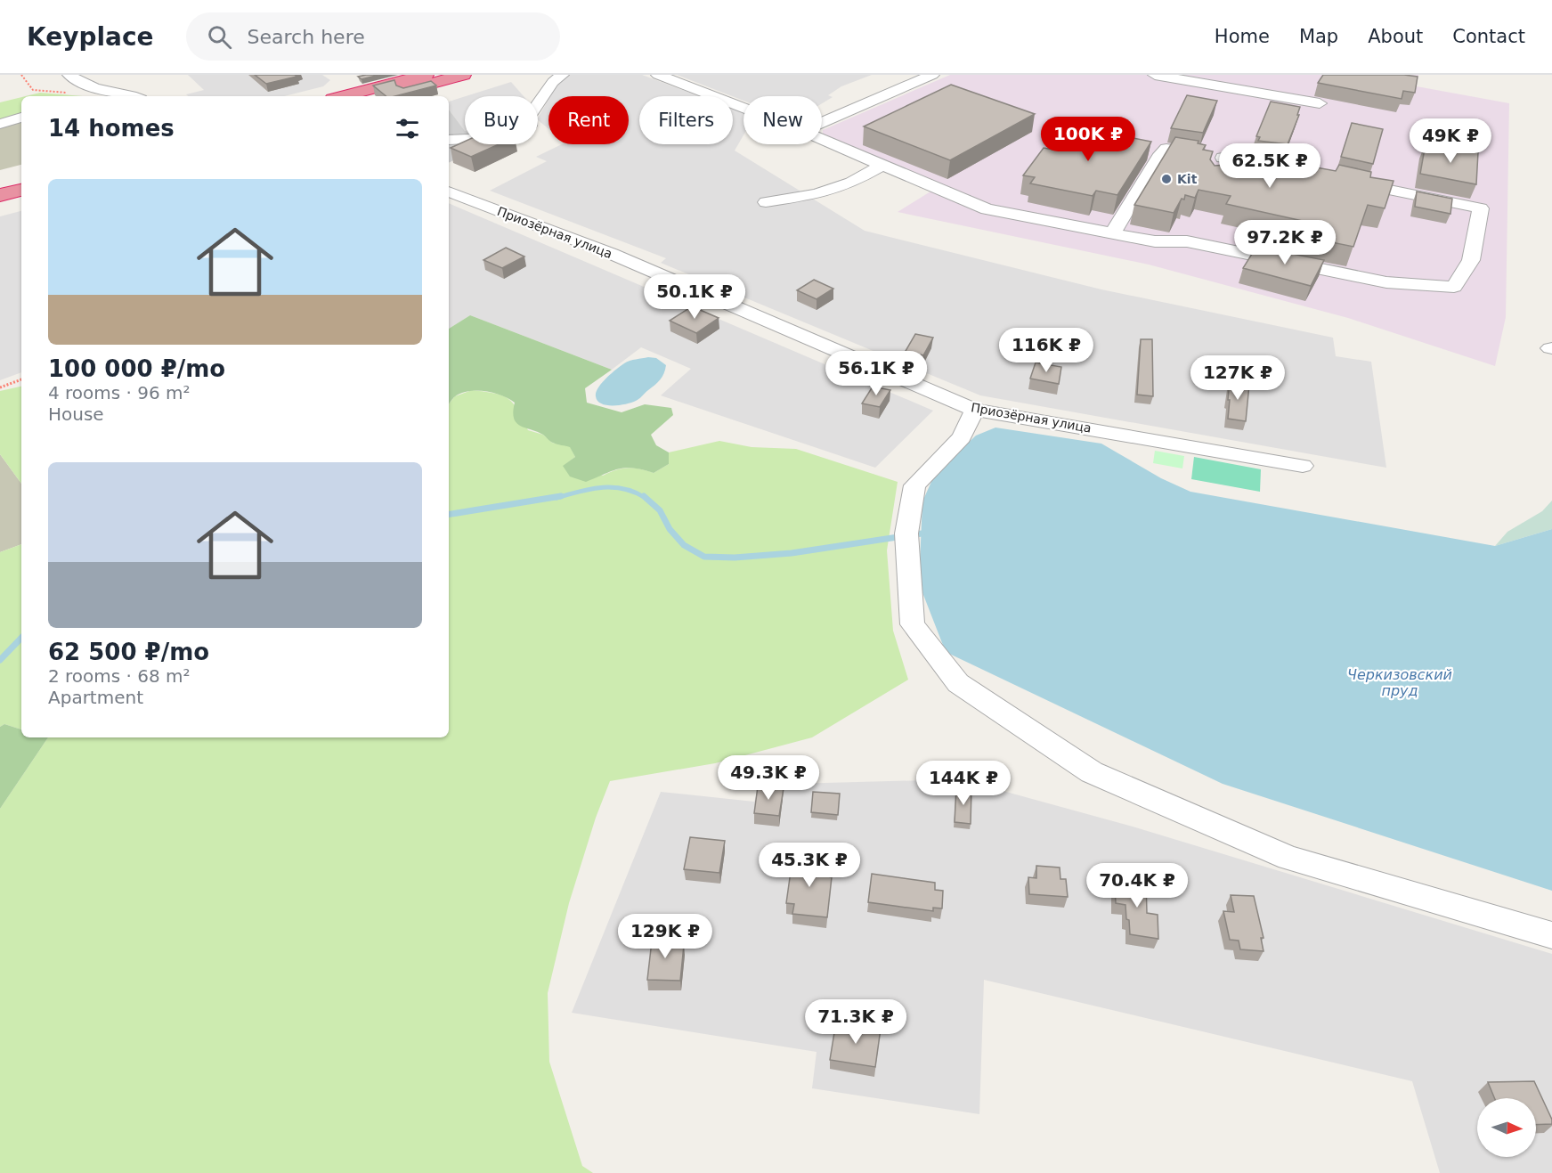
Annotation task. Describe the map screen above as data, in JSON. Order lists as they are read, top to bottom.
{
  "streets": {
    "street": ["Приозёрная улица"]
  },
  "water": ["Черкизовский пруд"],
  "places": ["Kit"],
  "north": "right",
  "page": {
    "header": "Keyplace",
    "search": "Search here",
    "nav": [
      "Home",
      "Map",
      "About",
      "Contact"
    ],
    "chip": [
      "Buy",
      "Rent",
      "Filters",
      "New"
    ],
    "heading": "14 homes",
    "price": [
      "100K ₽",
      "49K ₽",
      "62.5K ₽",
      "97.2K ₽",
      "50.1K ₽",
      "116K ₽",
      "56.1K ₽",
      "127K ₽",
      "49.3K ₽",
      "144K ₽",
      "45.3K ₽",
      "70.4K ₽",
      "129K ₽",
      "71.3K ₽"
    ],
    "list": [
      {
        "name": "100 000 ₽/mo",
        "note": "4 rooms · 96 m² · House"
      },
      {
        "name": "62 500 ₽/mo",
        "note": "2 rooms · 68 m² · Apartment"
      }
    ]
  }
}
